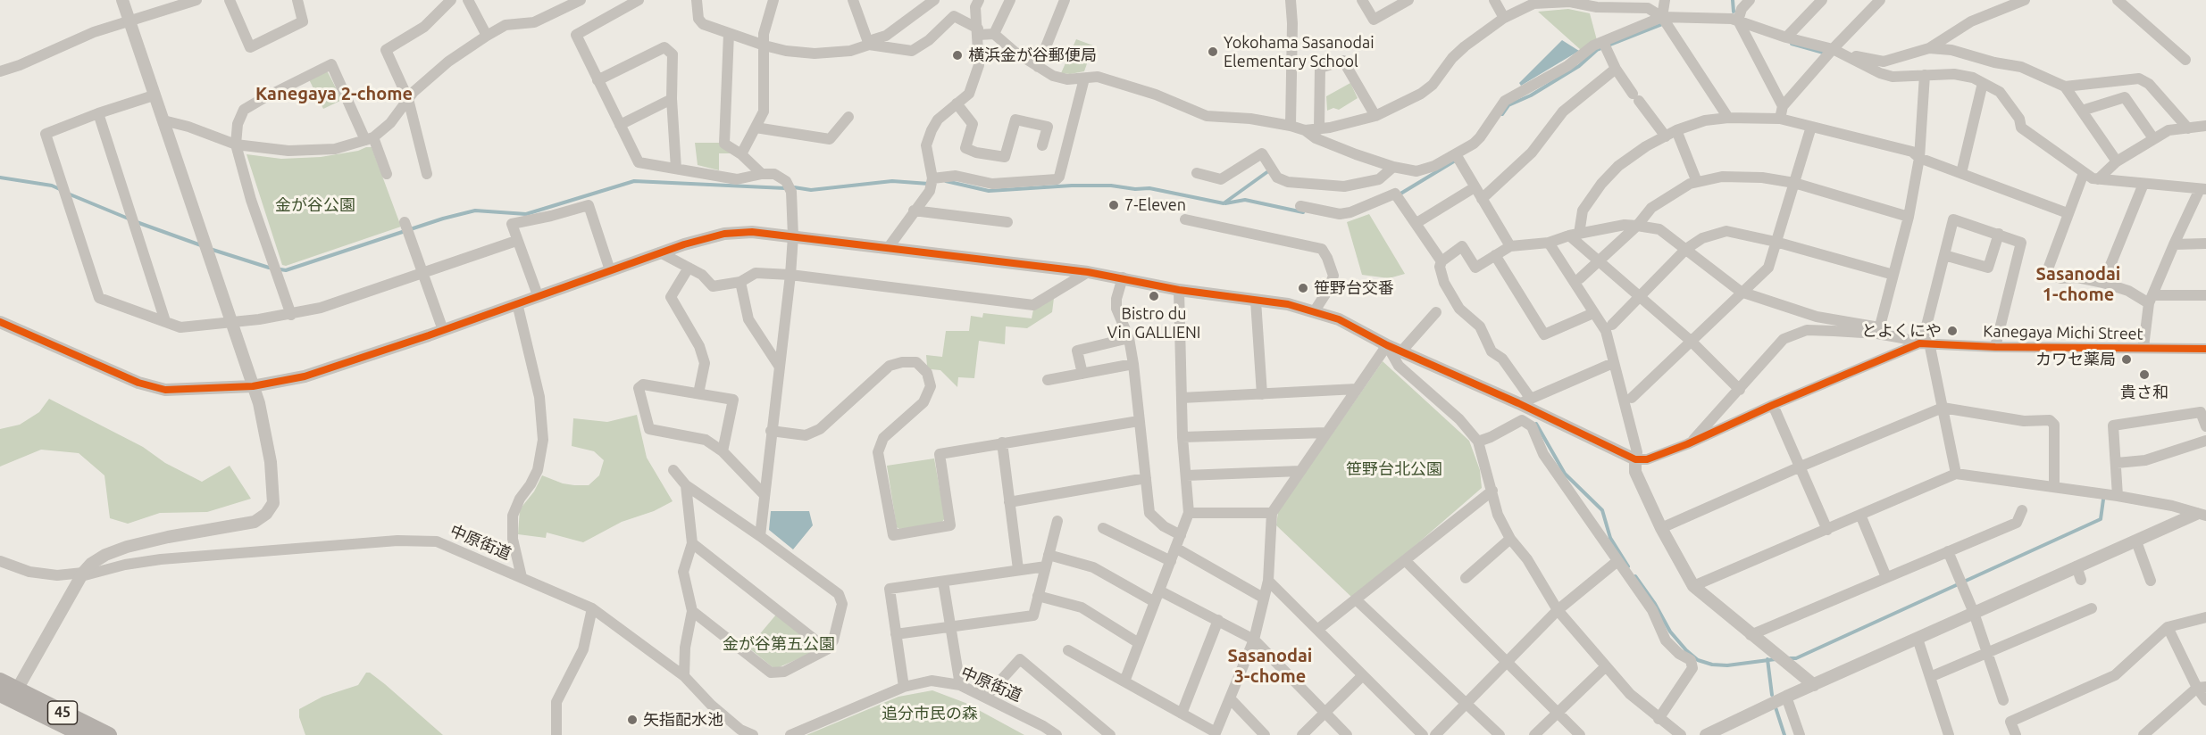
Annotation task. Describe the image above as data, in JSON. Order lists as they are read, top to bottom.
{
  "streets": {
    "main road": ["45"],
    "street": ["Kanegaya Michi Street", "中原街道"]
  },
  "districts": ["Kanegaya 2-chome", "Sasanodai 1-chome", "Sasanodai 3-chome"],
  "parks": [
    "金が谷公園",
    "笹野台北公園",
    "金が谷第五公園",
    "追分市民の森"
  ],
  "places": [
    "Yokohama Sasanodai Elementary School",
    "横浜金が谷郵便局",
    "7-Eleven",
    "笹野台交番",
    "Bistro du Vin GALLIENI",
    "とよくにや",
    "カワセ薬局",
    "貴さ和",
    "矢指配水池"
  ]
}
